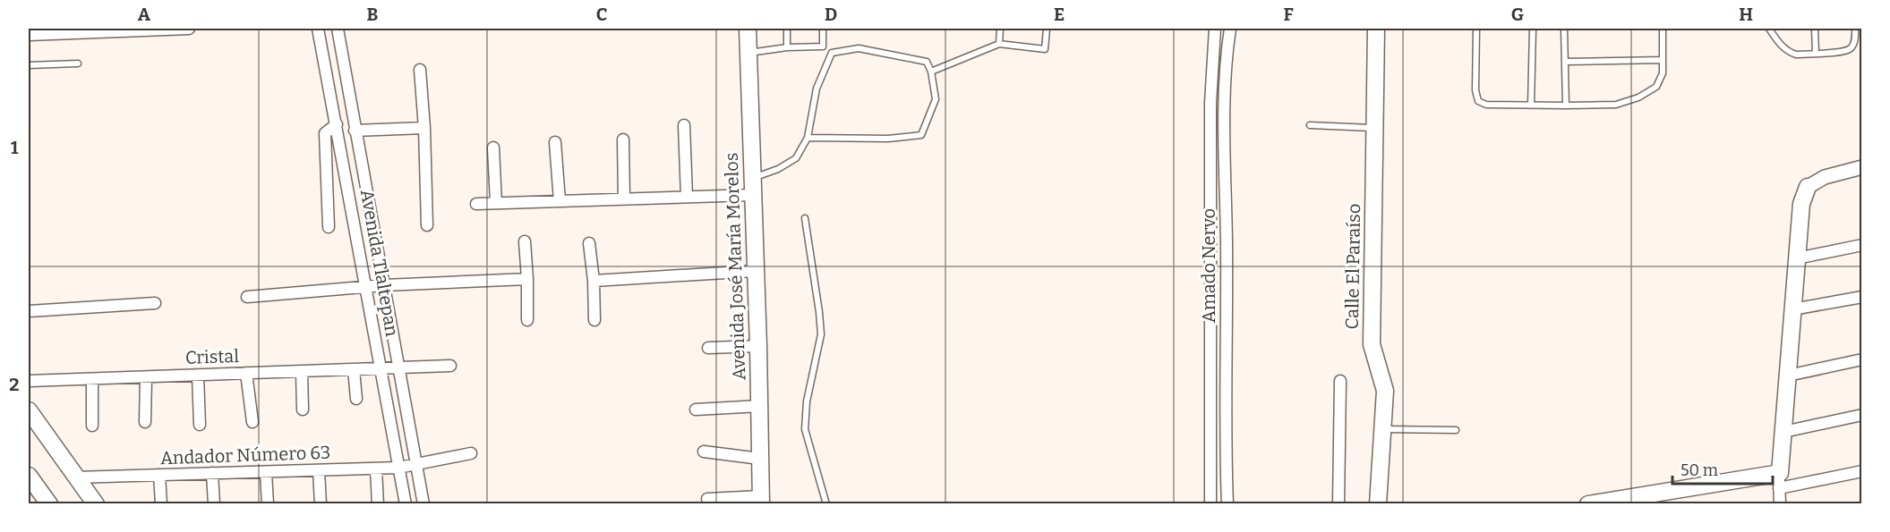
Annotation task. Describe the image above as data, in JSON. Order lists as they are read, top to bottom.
{
  "streets": {
    "main road": ["Avenida José María Morelos", "Calle El Paraíso"],
    "street": [
      "Avenida Tlaltepan",
      "Amado Nervo",
      "Cristal",
      "Andador Número 63"
    ]
  },
  "crossings": [
    ["Avenida Tlaltepan", "Cristal"],
    ["Avenida Tlaltepan", "Andador Número 63"]
  ],
  "scale_bar": "50 m",
  "grid": {
    "columns": [
      "A",
      "B",
      "C",
      "D",
      "E",
      "F",
      "G",
      "H"
    ],
    "rows": ["1", "2"]
  }
}
